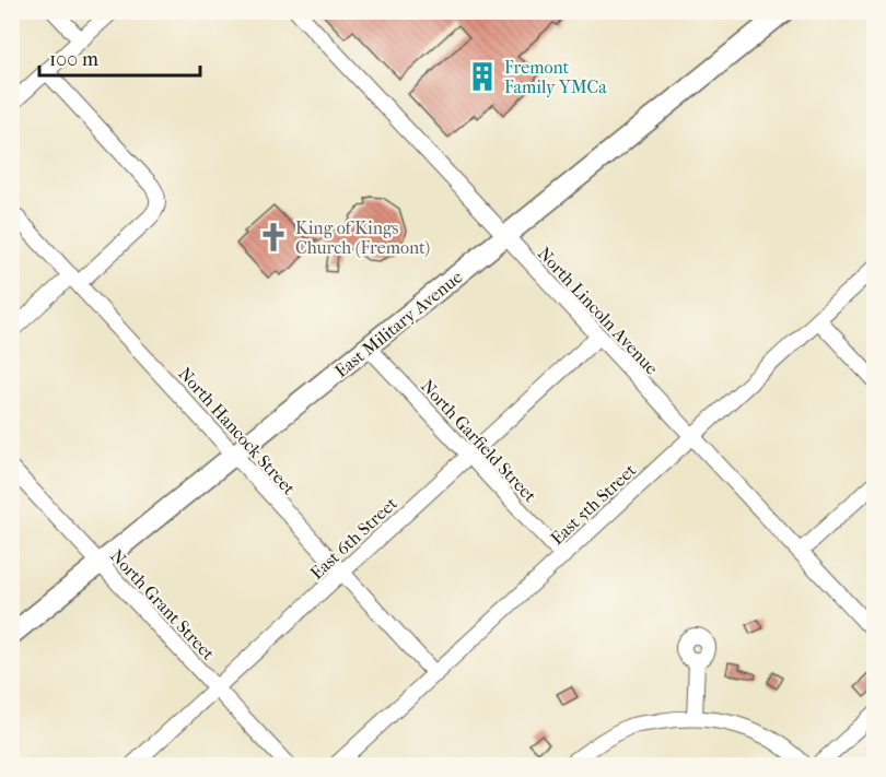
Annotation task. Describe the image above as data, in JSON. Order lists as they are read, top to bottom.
{
  "streets": {
    "main road": ["East Military Avenue"],
    "street": [
      "North Lincoln Avenue",
      "North Hancock Street",
      "North Garfield Street",
      "East 5th Street",
      "East 6th Street",
      "North Grant Street"
    ]
  },
  "crossings": [
    ["North Lincoln Avenue", "East Military Avenue"],
    ["North Lincoln Avenue", "East 5th Street"],
    ["North Lincoln Avenue", "East 6th Street"],
    ["East Military Avenue", "North Hancock Street"],
    ["East Military Avenue", "North Garfield Street"],
    ["East Military Avenue", "North Grant Street"],
    ["North Hancock Street", "East 5th Street"],
    ["North Hancock Street", "East 6th Street"],
    ["North Garfield Street", "East 5th Street"],
    ["North Garfield Street", "East 6th Street"],
    ["East 6th Street", "North Grant Street"]
  ],
  "places": {
    "building": ["Fremont Family YMCa"],
    "church": ["King of Kings Church (Fremont)"]
  },
  "scale_bar": "100 m"
}
